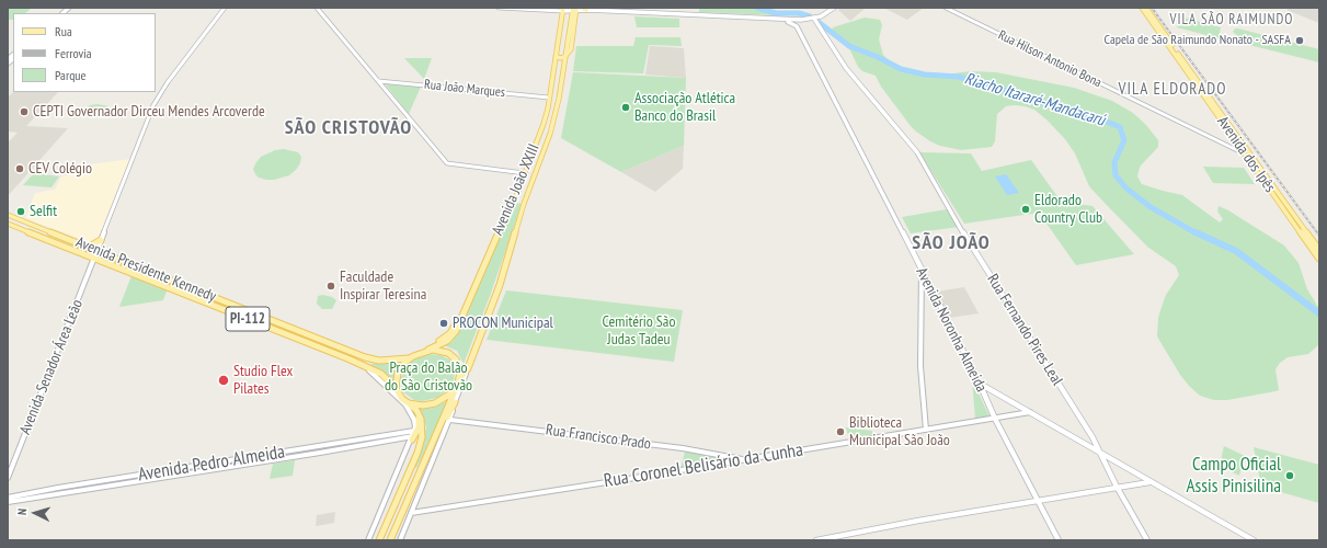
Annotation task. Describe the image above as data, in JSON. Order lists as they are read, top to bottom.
{
  "streets": {
    "main road": [
      "Avenida dos Ipês",
      "Avenida João XXIII",
      "Avenida Presidente Kennedy",
      "PI-112",
      "Avenida Noronha Almeida",
      "Rua Fernando Pires Leal"
    ],
    "street": [
      "Rua Hilson Antonio Bona",
      "Rua João Marques",
      "Avenida Senador Área Leão",
      "Rua Francisco Prado",
      "Avenida Pedro Almeida",
      "Rua Coronel Belisário da Cunha"
    ]
  },
  "crossings": [
    ["Rua Hilson Antonio Bona", "Avenida dos Ipês"],
    ["Rua João Marques", "Avenida João XXIII"],
    ["Avenida João XXIII", "Avenida Presidente Kennedy"],
    ["Avenida João XXIII", "Rua Francisco Prado"],
    ["Avenida João XXIII", "Rua Coronel Belisário da Cunha"],
    ["Avenida Presidente Kennedy", "Avenida Senador Área Leão"],
    ["Avenida Noronha Almeida", "Rua Coronel Belisário da Cunha"],
    ["Rua Francisco Prado", "Rua Coronel Belisário da Cunha"]
  ],
  "districts": [
    "VILA SÃO RAIMUNDO",
    "VILA ELDORADO",
    "SÃO CRISTOVÃO",
    "SÃO JOÃO"
  ],
  "water": ["Riacho Itararé-Mandacarú"],
  "parks": ["Cemitério São Judas Tadeu", "Praça do Balão do São Cristovão"],
  "places": [
    "Capela de São Raimundo Nonato - SASFA",
    "Associação Atlética Banco do Brasil",
    "CEPTI Governador Dirceu Mendes Arcoverde",
    "CEV Colégio",
    "Eldorado Country Club",
    "Selfit",
    "Faculdade Inspirar Teresina",
    "PROCON Municipal",
    "Studio Flex Pilates",
    "Biblioteca Municipal São João",
    "Campo Oficial Assis Pinisilina"
  ],
  "legend": ["Rua", "Ferrovia", "Parque"],
  "north": "left"
}
